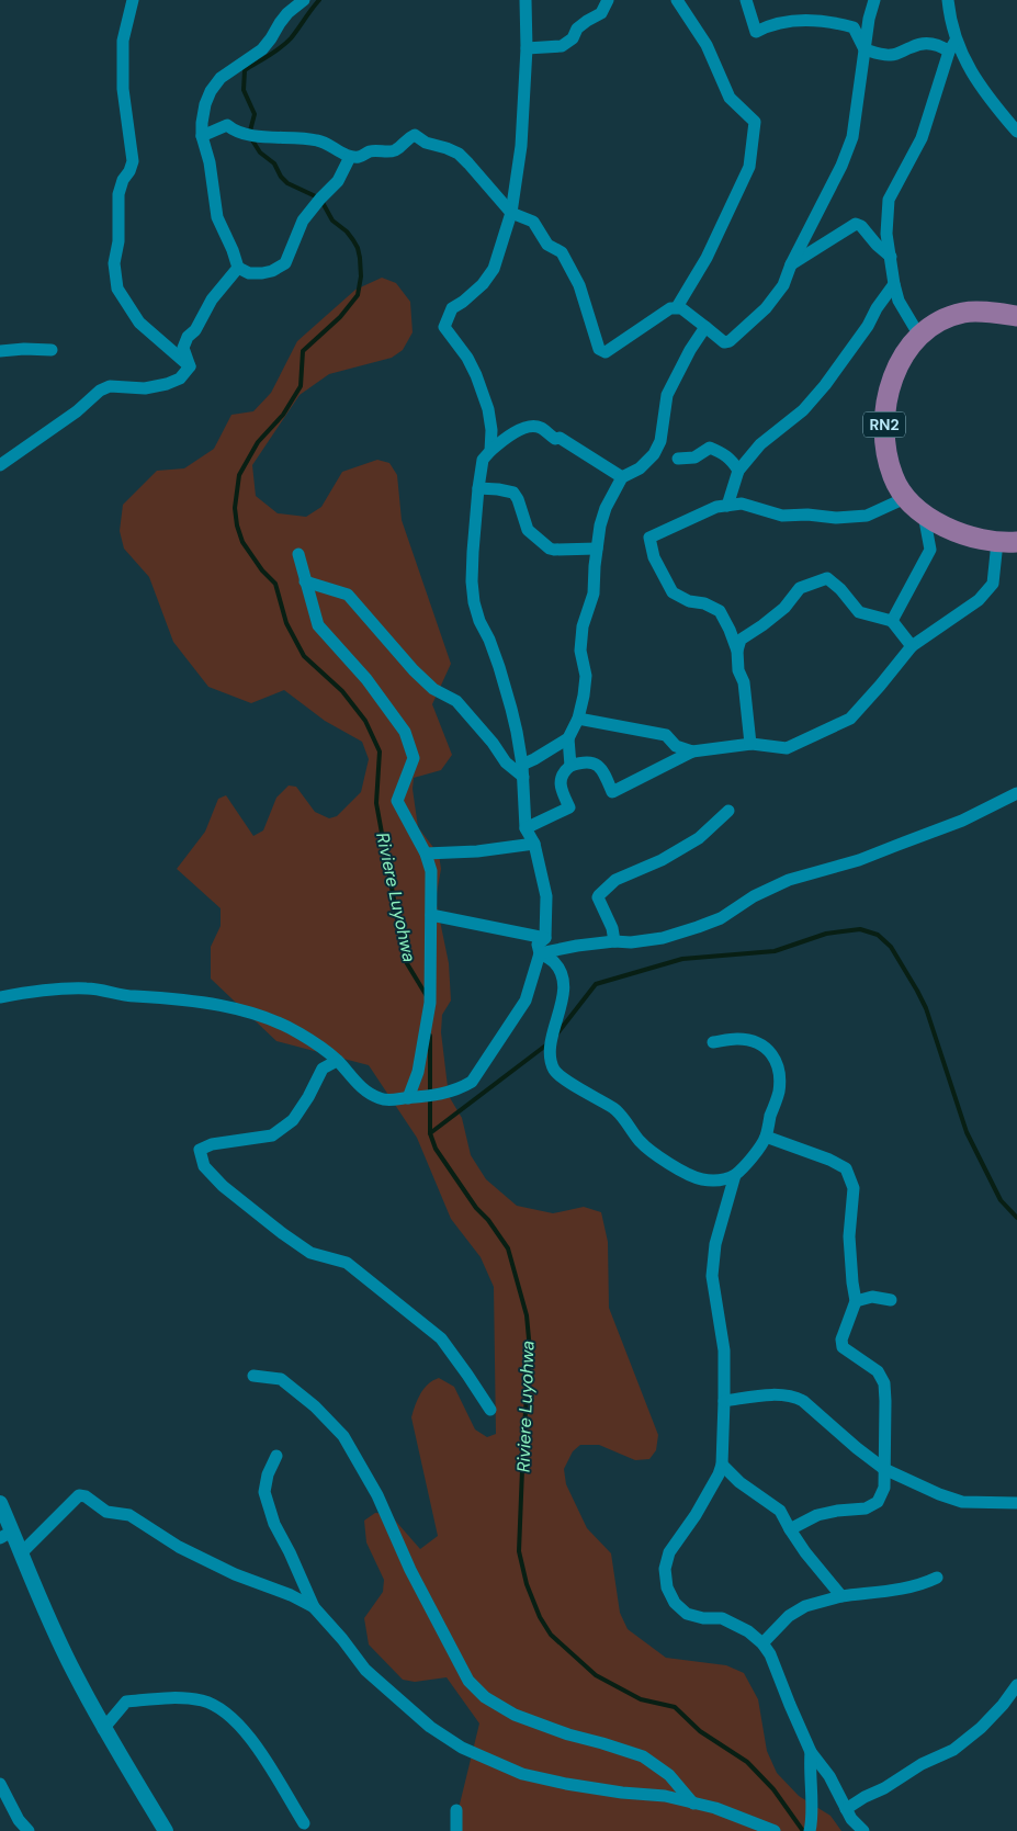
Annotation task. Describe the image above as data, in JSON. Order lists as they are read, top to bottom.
{
  "streets": {
    "highway": ["RN2"]
  },
  "water": ["Riviere Luyohwa"]
}
